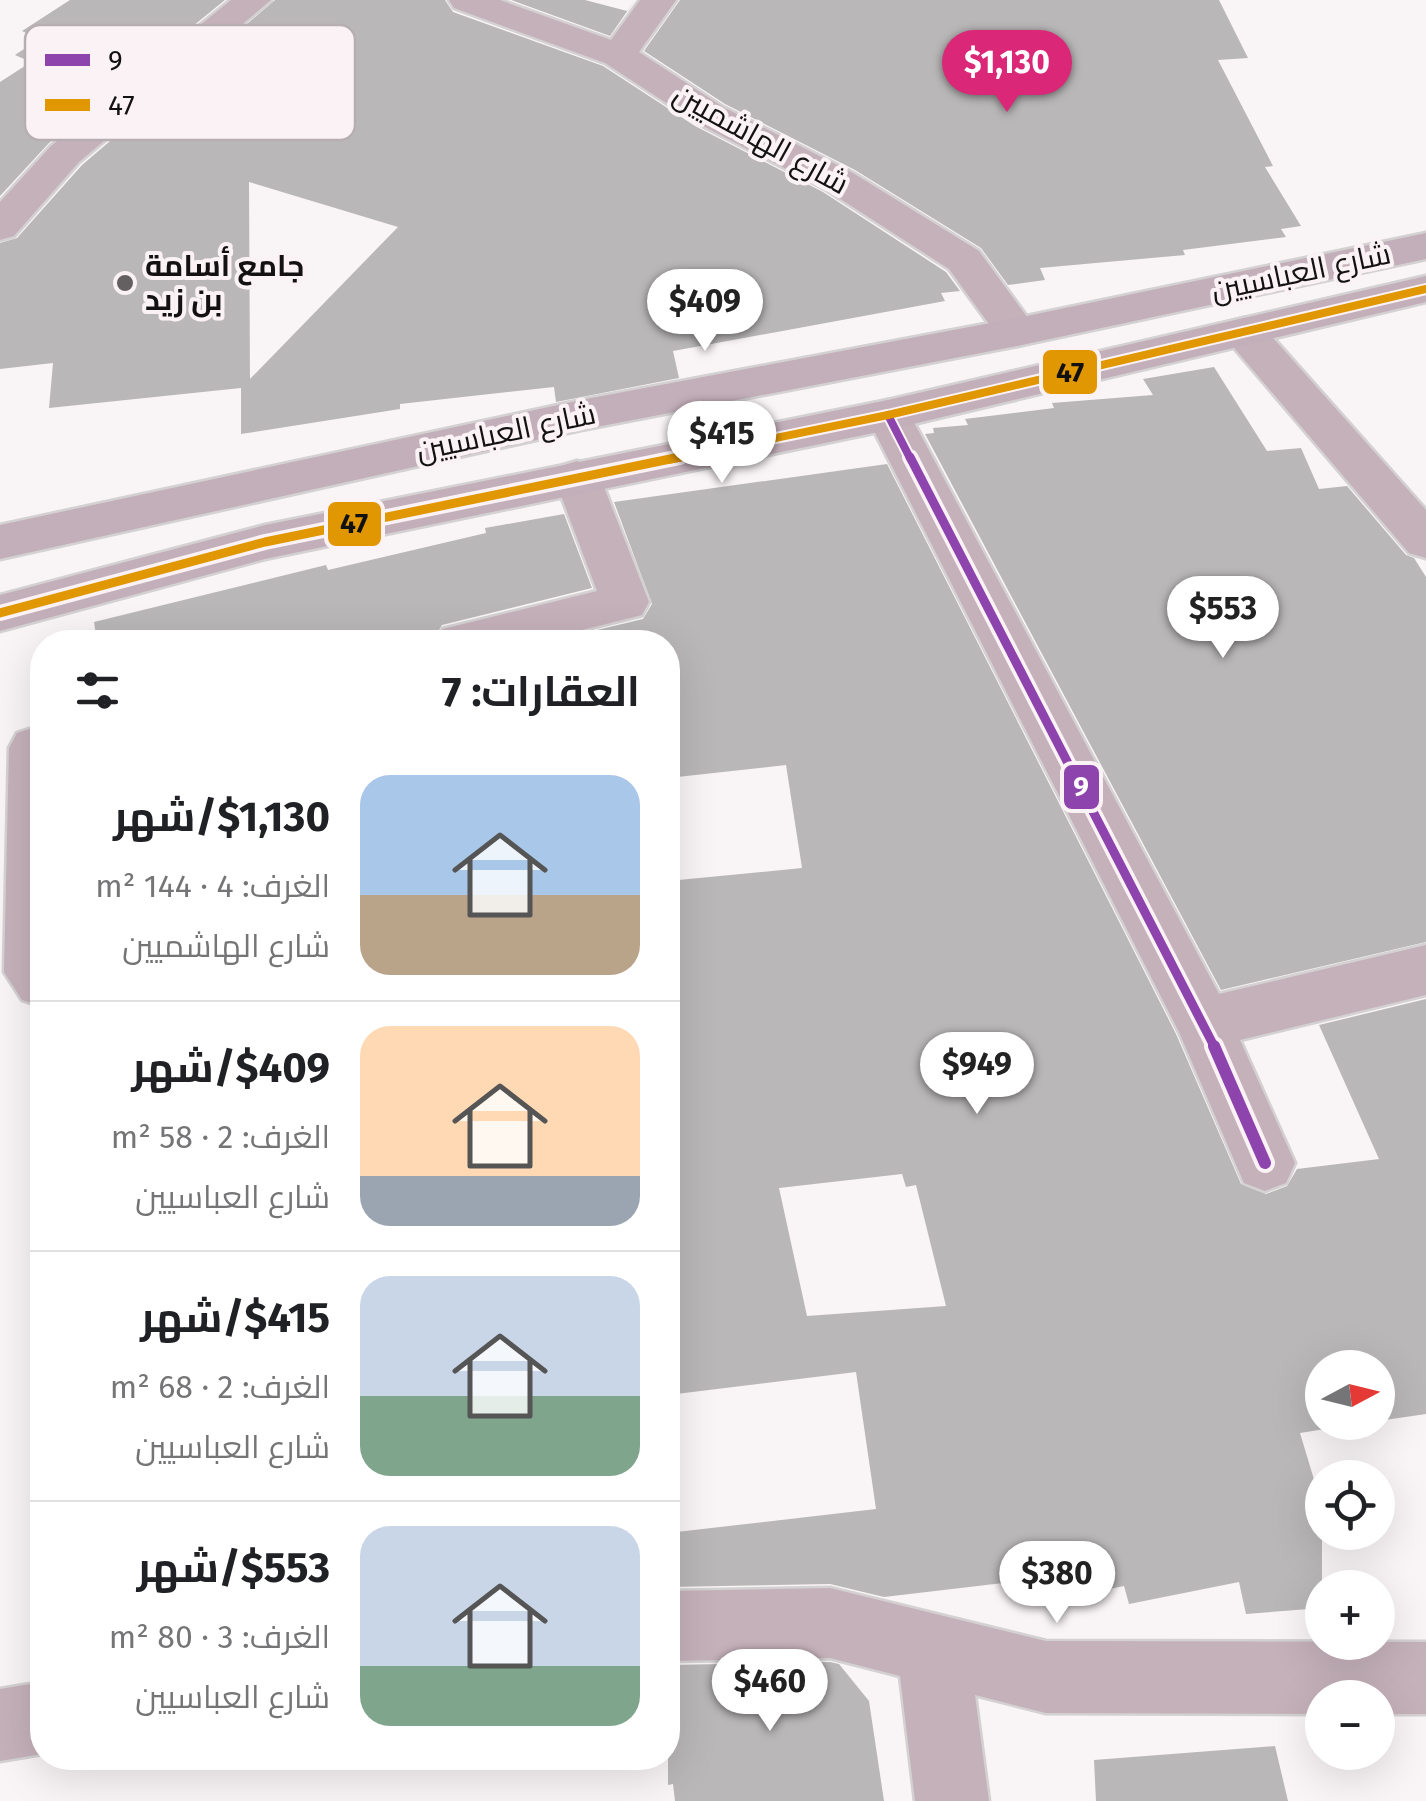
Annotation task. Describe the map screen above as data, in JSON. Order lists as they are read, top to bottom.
{
  "streets": {
    "main road": ["شارع العباسيين"],
    "street": ["شارع الهاشميين"]
  },
  "crossings": [
    ["شارع الهاشميين", "شارع العباسيين"]
  ],
  "places": ["جامع أسامة بن زيد"],
  "lines": ["transit line 47", "transit line 9"],
  "legend": ["9", "47"],
  "north": "right",
  "page": {
    "price": [
      "$1,130",
      "$409",
      "$415",
      "$553",
      "$949",
      "$380",
      "$460"
    ],
    "heading": "العقارات: 7",
    "list": [
      {
        "name": "$1,130/شهر",
        "note": "الغرف: 4 · 144 m² · شارع الهاشميين"
      },
      {
        "name": "$409/شهر",
        "note": "الغرف: 2 · 58 m² · شارع العباسيين"
      },
      {
        "name": "$415/شهر",
        "note": "الغرف: 2 · 68 m² · شارع العباسيين"
      },
      {
        "name": "$553/شهر",
        "note": "الغرف: 3 · 80 m² · شارع العباسيين"
      }
    ],
    "map_buttons": ["+", "−"]
  }
}
